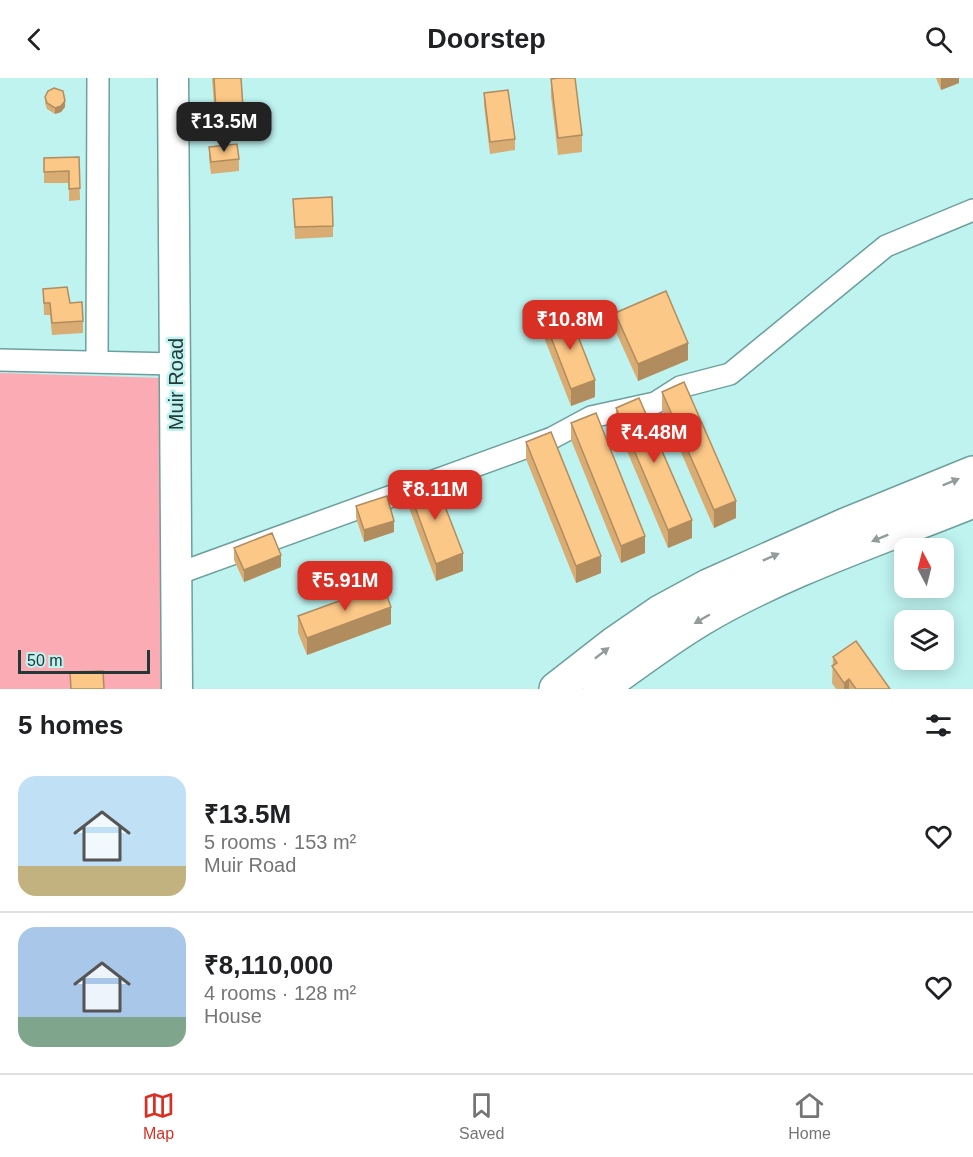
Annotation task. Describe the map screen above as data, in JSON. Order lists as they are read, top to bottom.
{
  "streets": {
    "main road": ["Muir Road"]
  },
  "scale_bar": "50 m",
  "north": "top",
  "page": {
    "header": "Doorstep",
    "price": [
      "₹13.5M",
      "₹10.8M",
      "₹4.48M",
      "₹8.11M",
      "₹5.91M"
    ],
    "scale": "50 m",
    "heading": "5 homes",
    "list": [
      {
        "name": "₹13.5M",
        "note": "5 rooms · 153 m² · Muir Road"
      },
      {
        "name": "₹8,110,000",
        "note": "4 rooms · 128 m² · House"
      }
    ],
    "tabs": ["Map", "Saved", "Home"]
  }
}
